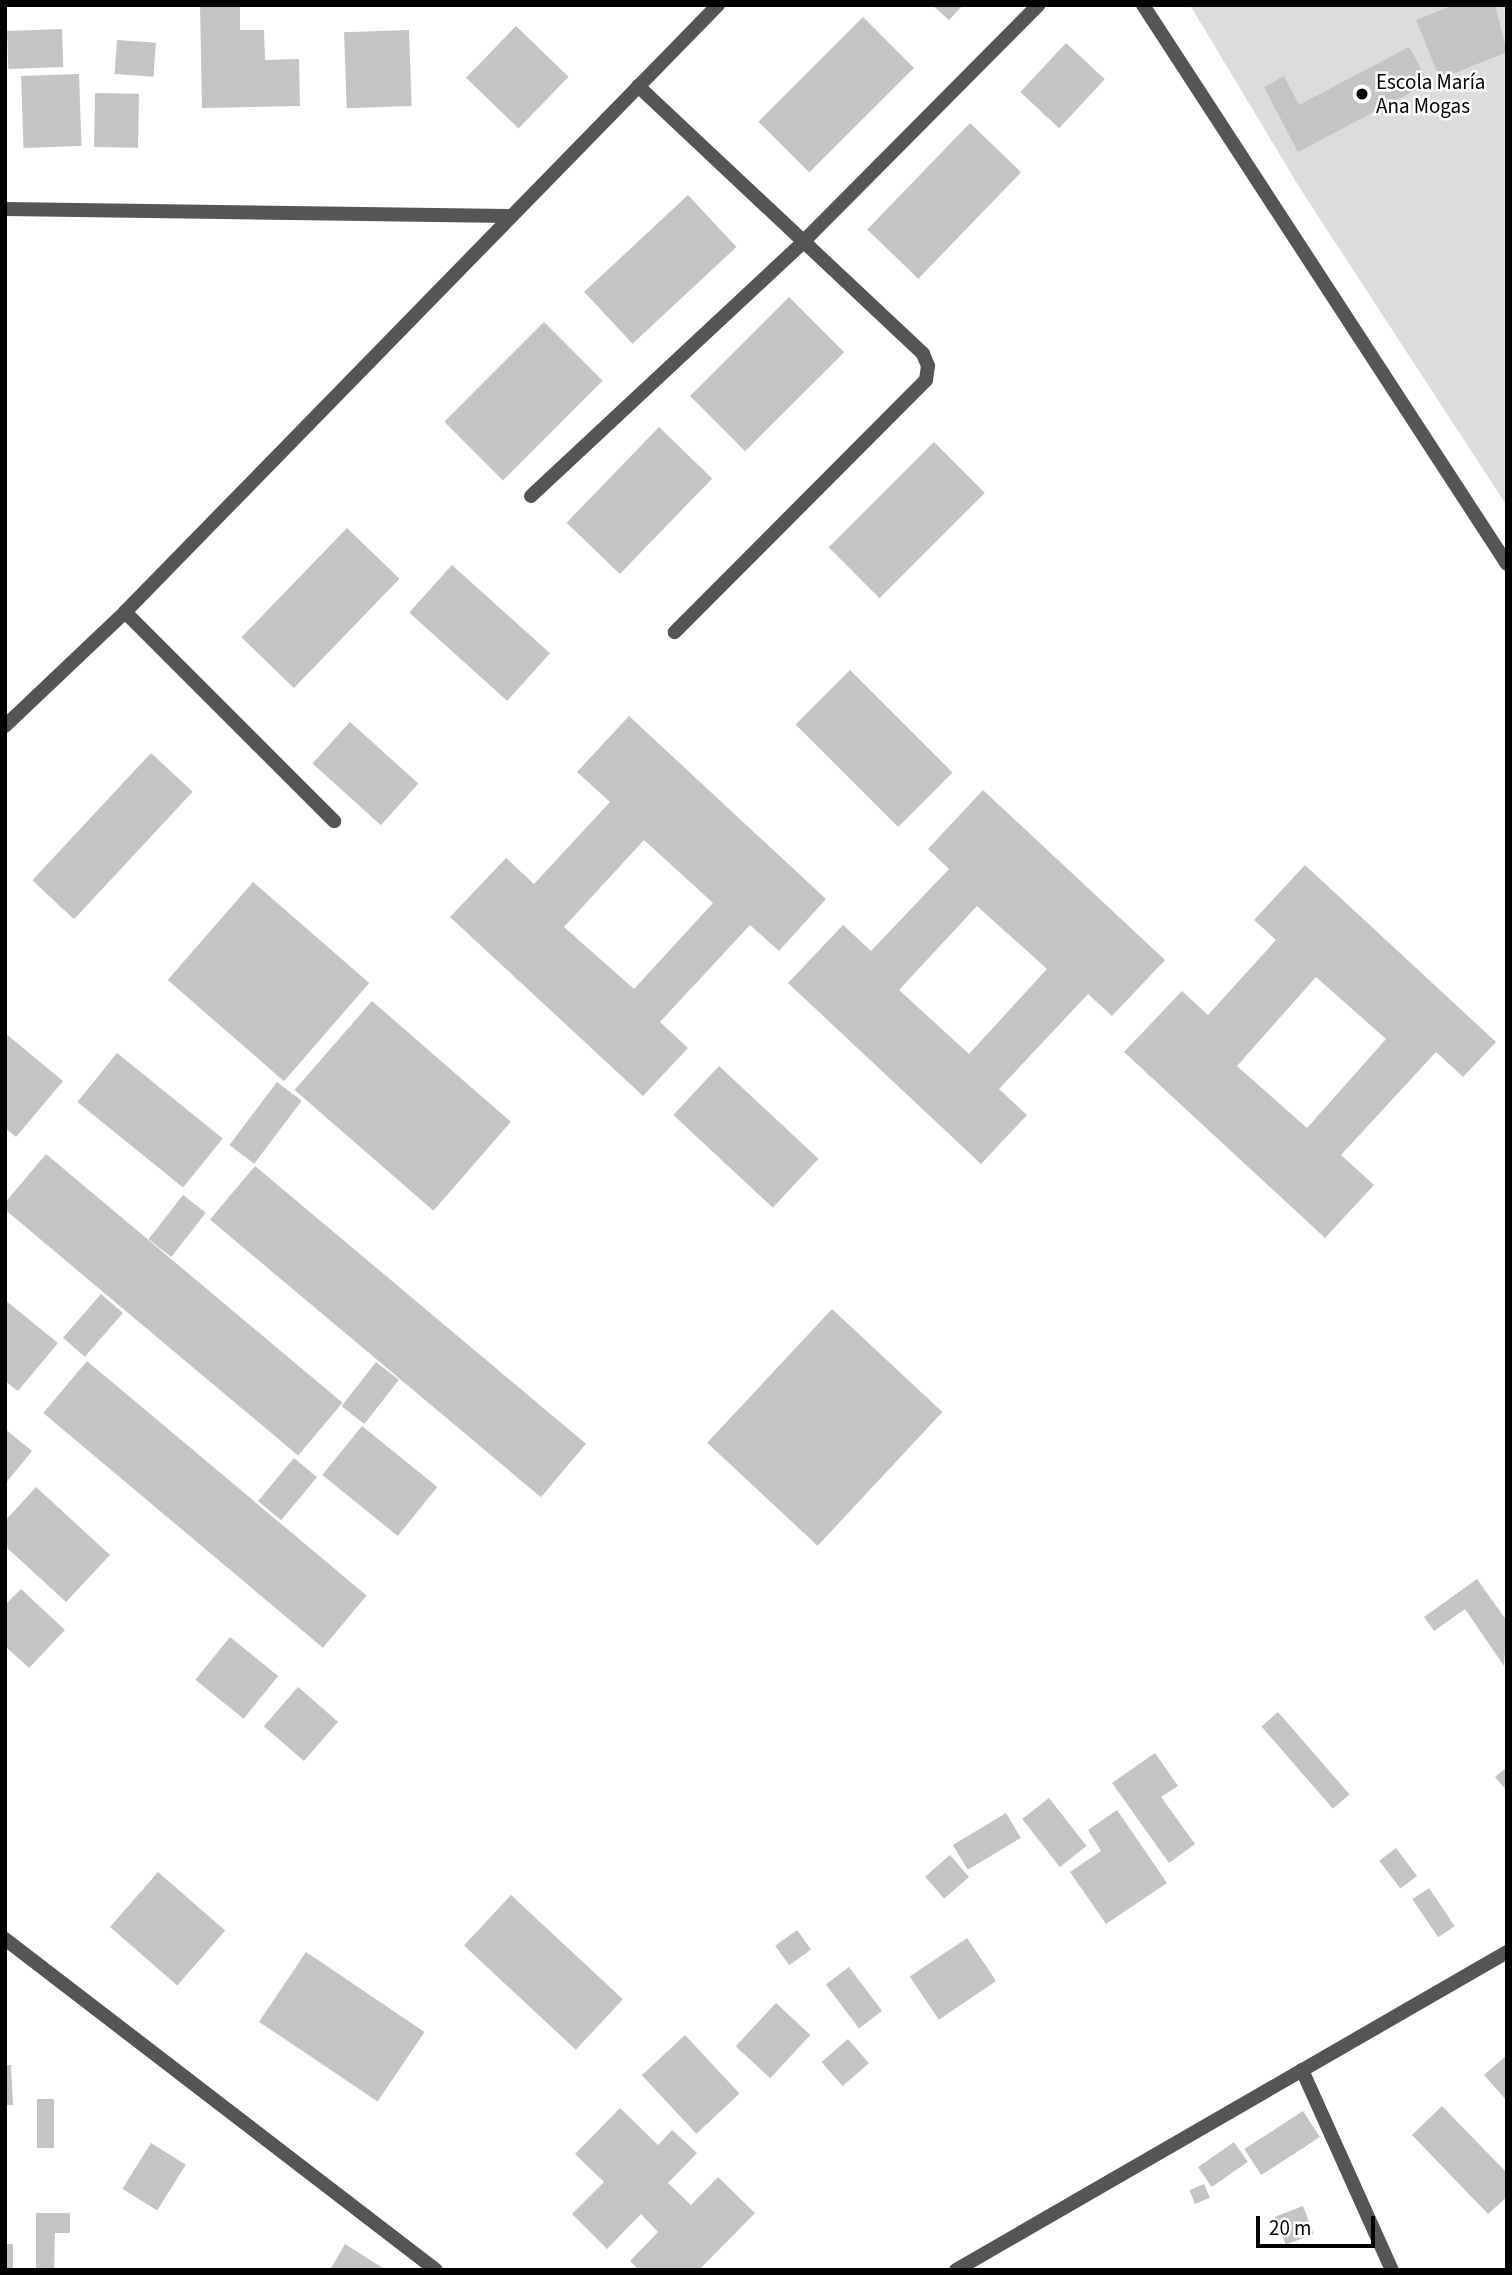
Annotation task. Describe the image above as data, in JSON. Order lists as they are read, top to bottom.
{
  "places": ["Escola María Ana Mogas"],
  "scale_bar": "20 m"
}
